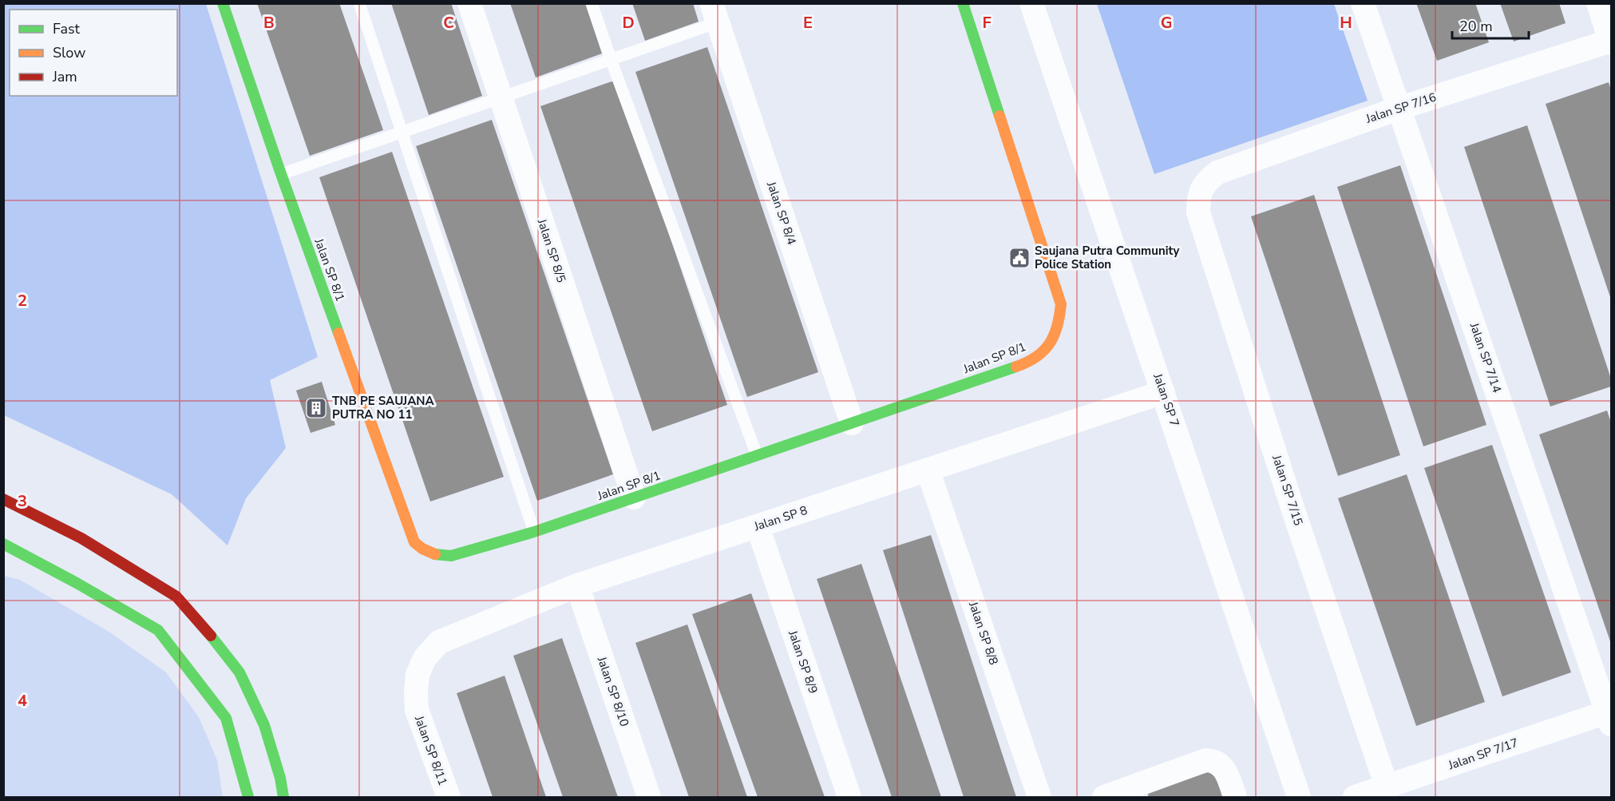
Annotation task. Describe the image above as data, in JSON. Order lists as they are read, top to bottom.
{
  "streets": {
    "main road": ["Jalan SP 8/1"],
    "street": [
      "Jalan SP 7/16",
      "Jalan SP 8/4",
      "Jalan SP 8/5",
      "Jalan SP 7/14",
      "Jalan SP 7",
      "Jalan SP 7/15",
      "Jalan SP 8",
      "Jalan SP 8/8",
      "Jalan SP 8/9",
      "Jalan SP 8/10",
      "Jalan SP 8/11",
      "Jalan SP 7/17"
    ]
  },
  "crossings": [
    ["Jalan SP 7/16", "Jalan SP 7/14"],
    ["Jalan SP 7/16", "Jalan SP 7/15"],
    ["Jalan SP 8/4", "Jalan SP 8/1"],
    ["Jalan SP 8/5", "Jalan SP 8/1"],
    ["Jalan SP 7/14", "Jalan SP 7/17"],
    ["Jalan SP 7", "Jalan SP 8"],
    ["Jalan SP 7/15", "Jalan SP 7/17"],
    ["Jalan SP 8", "Jalan SP 8/8"],
    ["Jalan SP 8", "Jalan SP 8/9"],
    ["Jalan SP 8", "Jalan SP 8/10"],
    ["Jalan SP 8", "Jalan SP 8/11"]
  ],
  "places": {
    "public building": ["Saujana Putra Community Police Station"],
    "building": ["TNB PE SAUJANA PUTRA NO 11"]
  },
  "legend": ["Fast", "Slow", "Jam"],
  "scale_bar": "20 m",
  "grid": {
    "columns": [
      "B",
      "C",
      "D",
      "E",
      "F",
      "G",
      "H"
    ],
    "rows": ["2", "3", "4"]
  }
}
